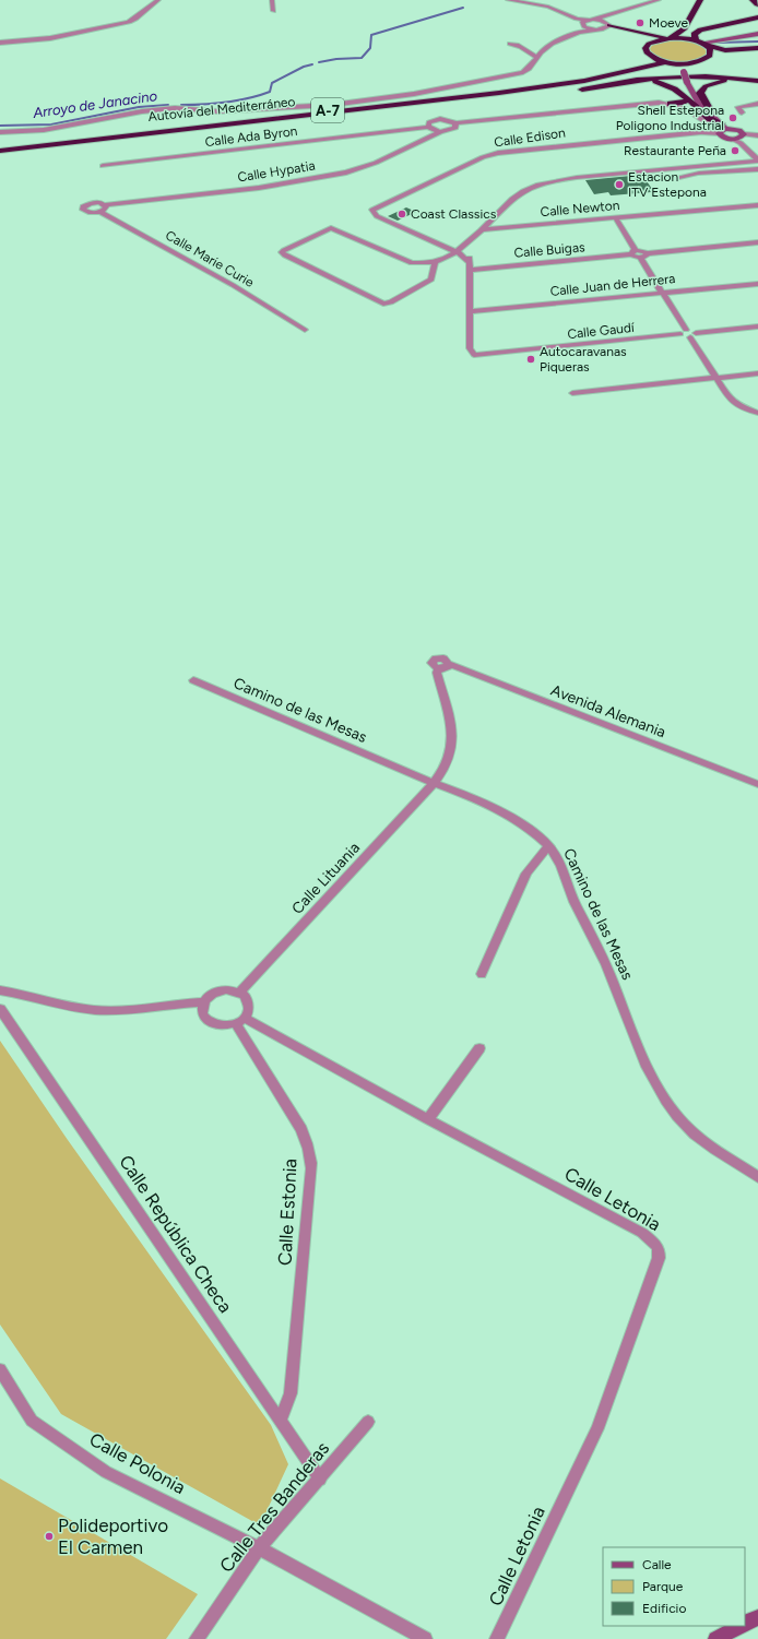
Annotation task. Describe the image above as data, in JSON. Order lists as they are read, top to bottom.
{
  "streets": {
    "highway": ["Autovía del Mediterráneo", "A-7"],
    "street": [
      "Calle Ada Byron",
      "Calle Edison",
      "Calle Hypatia",
      "Calle Newton",
      "Calle Buigas",
      "Calle Marie Curie",
      "Calle Juan de Herrera",
      "Calle Gaudí",
      "Camino de las Mesas",
      "Avenida Alemania",
      "Calle Lituania",
      "Calle Letonia",
      "Calle Estonia",
      "Calle República Checa",
      "Calle Polonia",
      "Calle Tres Banderas"
    ]
  },
  "crossings": [
    ["Autovía del Mediterráneo", "A-7"],
    ["Calle Hypatia", "Calle Marie Curie"],
    ["Calle Juan de Herrera", "Calle Gaudí"],
    ["Camino de las Mesas", "Calle Lituania"],
    ["Avenida Alemania", "Calle Lituania"],
    ["Calle Lituania", "Calle Letonia"],
    ["Calle Lituania", "Calle Estonia"],
    ["Calle Letonia", "Calle Estonia"],
    ["Calle Estonia", "Calle República Checa"],
    ["Calle República Checa", "Calle Tres Banderas"],
    ["Calle Polonia", "Calle Tres Banderas"]
  ],
  "water": ["Arroyo de Janacino"],
  "places": [
    "Moeve",
    "Shell Estepona Poligono Industrial",
    "Restaurante Peña",
    "Estacion ITV Estepona",
    "Coast Classics",
    "Autocaravanas Piqueras",
    "Polideportivo El Carmen"
  ],
  "legend": ["Calle", "Parque", "Edificio"]
}
